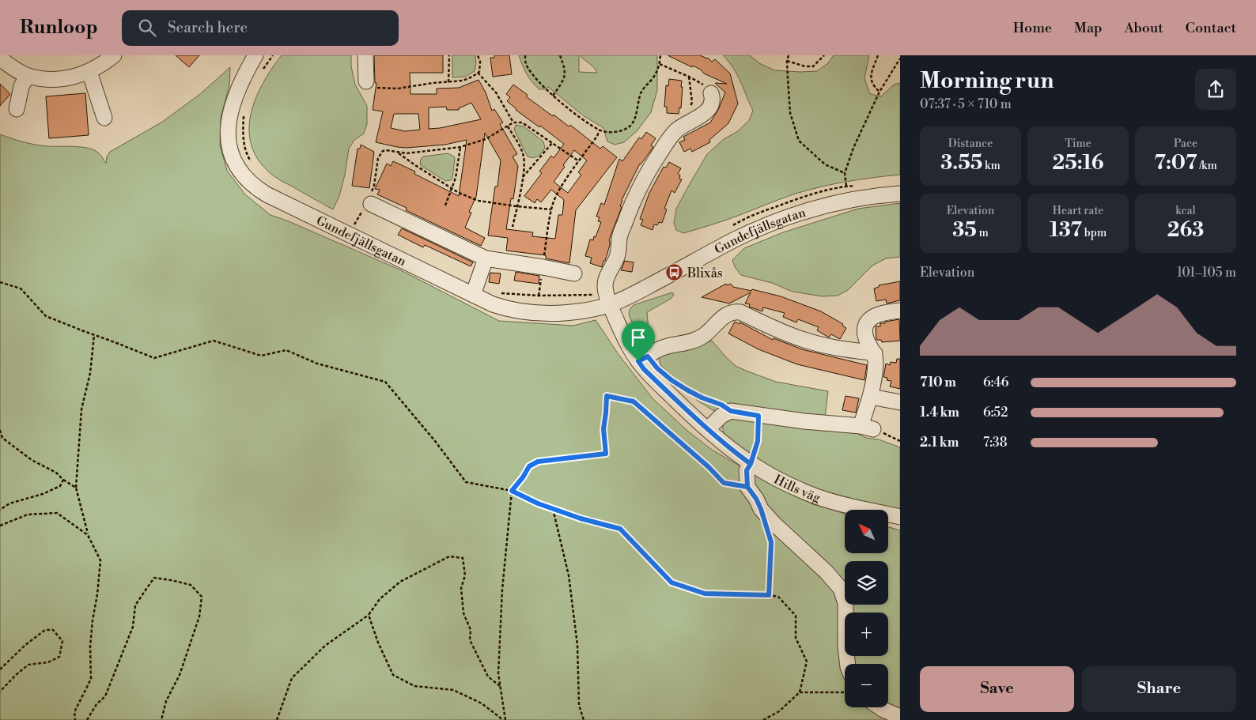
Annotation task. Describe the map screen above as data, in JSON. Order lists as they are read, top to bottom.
{
  "streets": {
    "street": ["Gundefjällsgatan", "Hills väg"]
  },
  "places": {
    "bus stop": ["Blixås"]
  },
  "north": "top left",
  "page": {
    "header": "Runloop",
    "search": "Search here",
    "nav": [
      "Home",
      "Map",
      "About",
      "Contact"
    ],
    "heading": ["Morning run", "07:37 · 5 × 710 m"],
    "stats": [
      ["Distance", "3.55 km"],
      ["Time", "25:16"],
      ["Pace", "7:07 /km"],
      ["Elevation", "35 m"],
      ["Heart rate", "137 bpm"],
      ["kcal", "263"]
    ],
    "chart": ["Elevation", "101–105 m"],
    "list": [
      {
        "name": "710 m",
        "note": "6:46"
      },
      {
        "name": "1.4 km",
        "note": "6:52"
      },
      {
        "name": "2.1 km",
        "note": "7:38"
      }
    ],
    "map_buttons": ["+", "−"],
    "buttons": ["Save", "Share"]
  }
}
